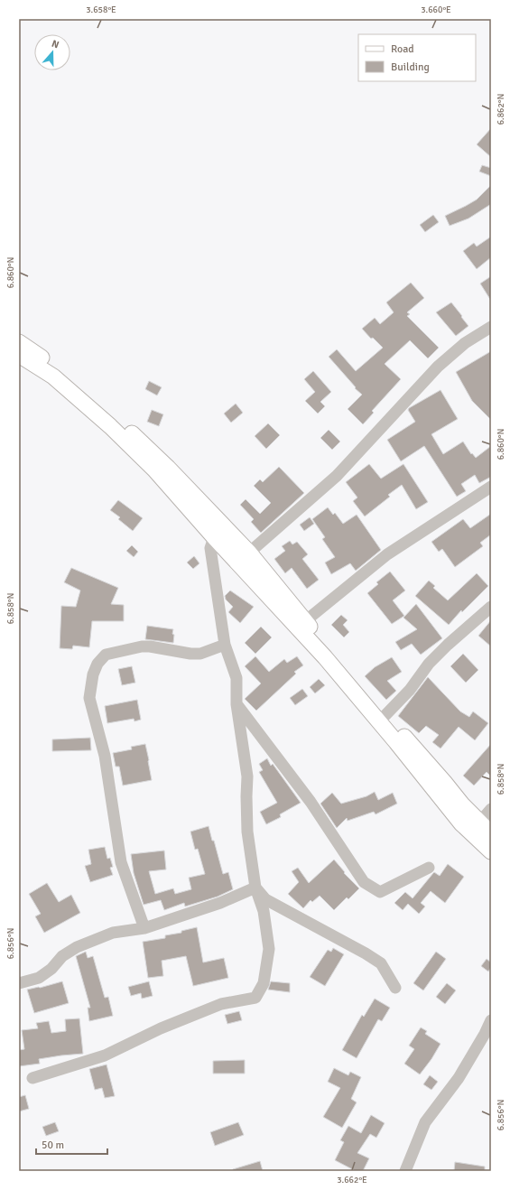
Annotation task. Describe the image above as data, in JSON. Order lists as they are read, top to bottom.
{
  "legend": ["Road", "Building"],
  "scale_bar": "50 m",
  "north": "top",
  "coordinates": [
    "3.658°E",
    "3.660°E",
    "6.862°N",
    "6.860°N",
    "6.858°N",
    "6.856°N",
    "3.662°E"
  ]
}
